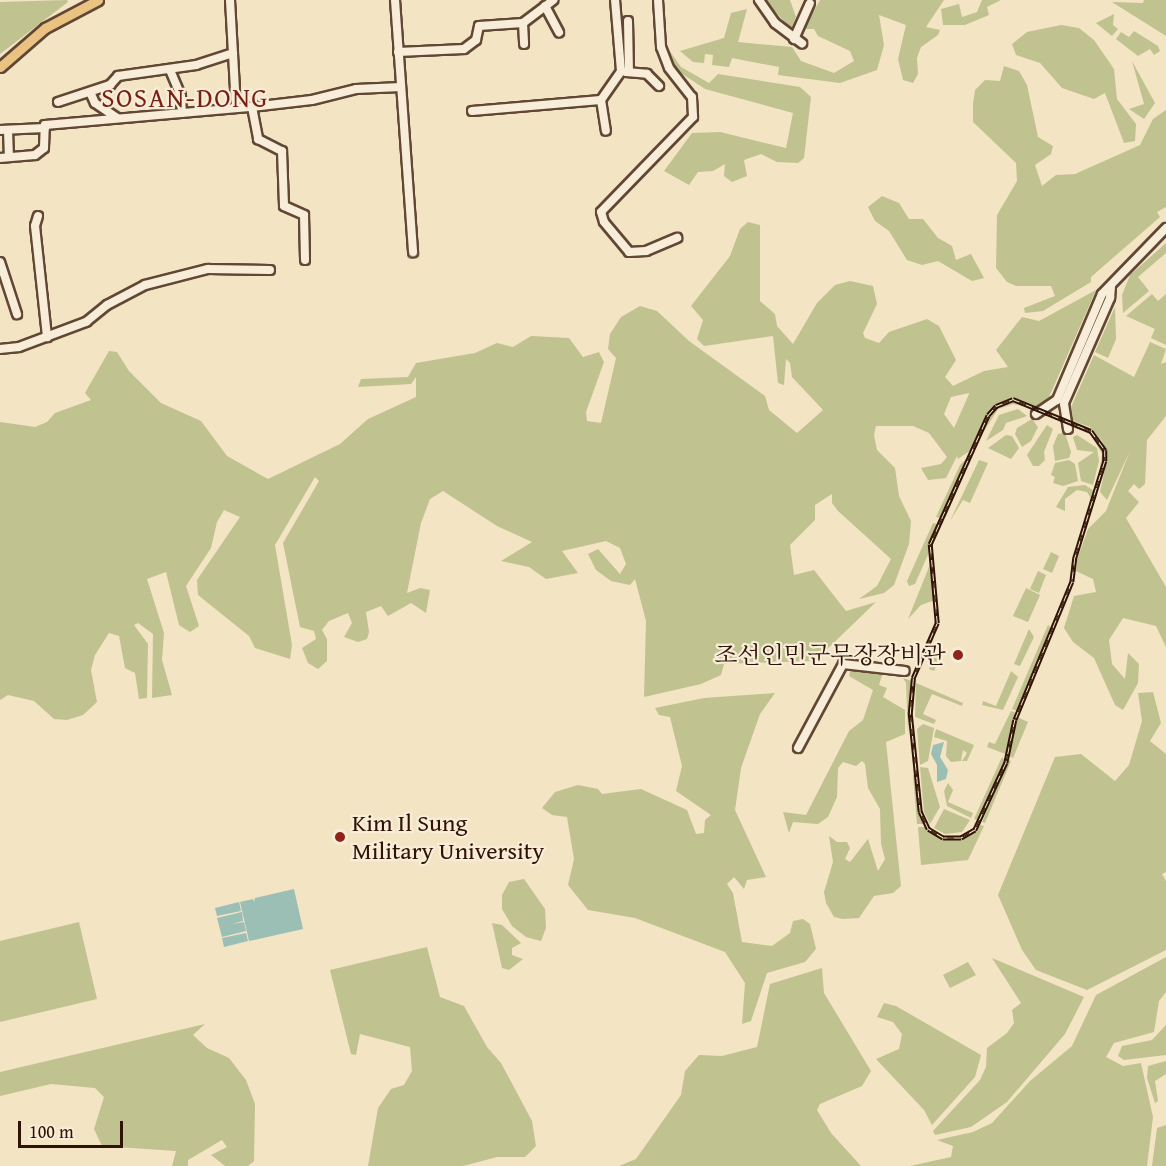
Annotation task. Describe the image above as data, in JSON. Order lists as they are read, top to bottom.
{
  "districts": ["SOSAN-DONG"],
  "places": ["조선인민군무장장비관", "Kim Il Sung Military University"],
  "scale_bar": "100 m"
}
